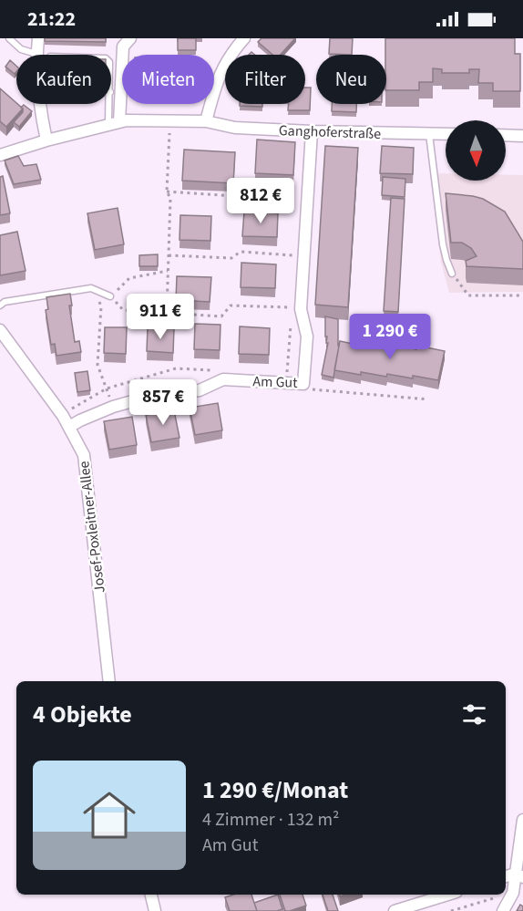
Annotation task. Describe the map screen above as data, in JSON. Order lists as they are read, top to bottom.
{
  "streets": {
    "street": ["Ganghoferstraße", "Am Gut", "Josef-Poxleitner-Allee"]
  },
  "crossings": [
    ["Ganghoferstraße", "Am Gut"],
    ["Am Gut", "Josef-Poxleitner-Allee"]
  ],
  "north": "bottom",
  "page": {
    "status": "21:22",
    "chip": [
      "Kaufen",
      "Mieten",
      "Filter",
      "Neu"
    ],
    "price": [
      "812 €",
      "911 €",
      "1 290 €",
      "857 €"
    ],
    "heading": "4 Objekte",
    "list": [
      {
        "name": "1 290 €/Monat",
        "note": "4 Zimmer · 132 m² · Am Gut"
      }
    ]
  }
}
